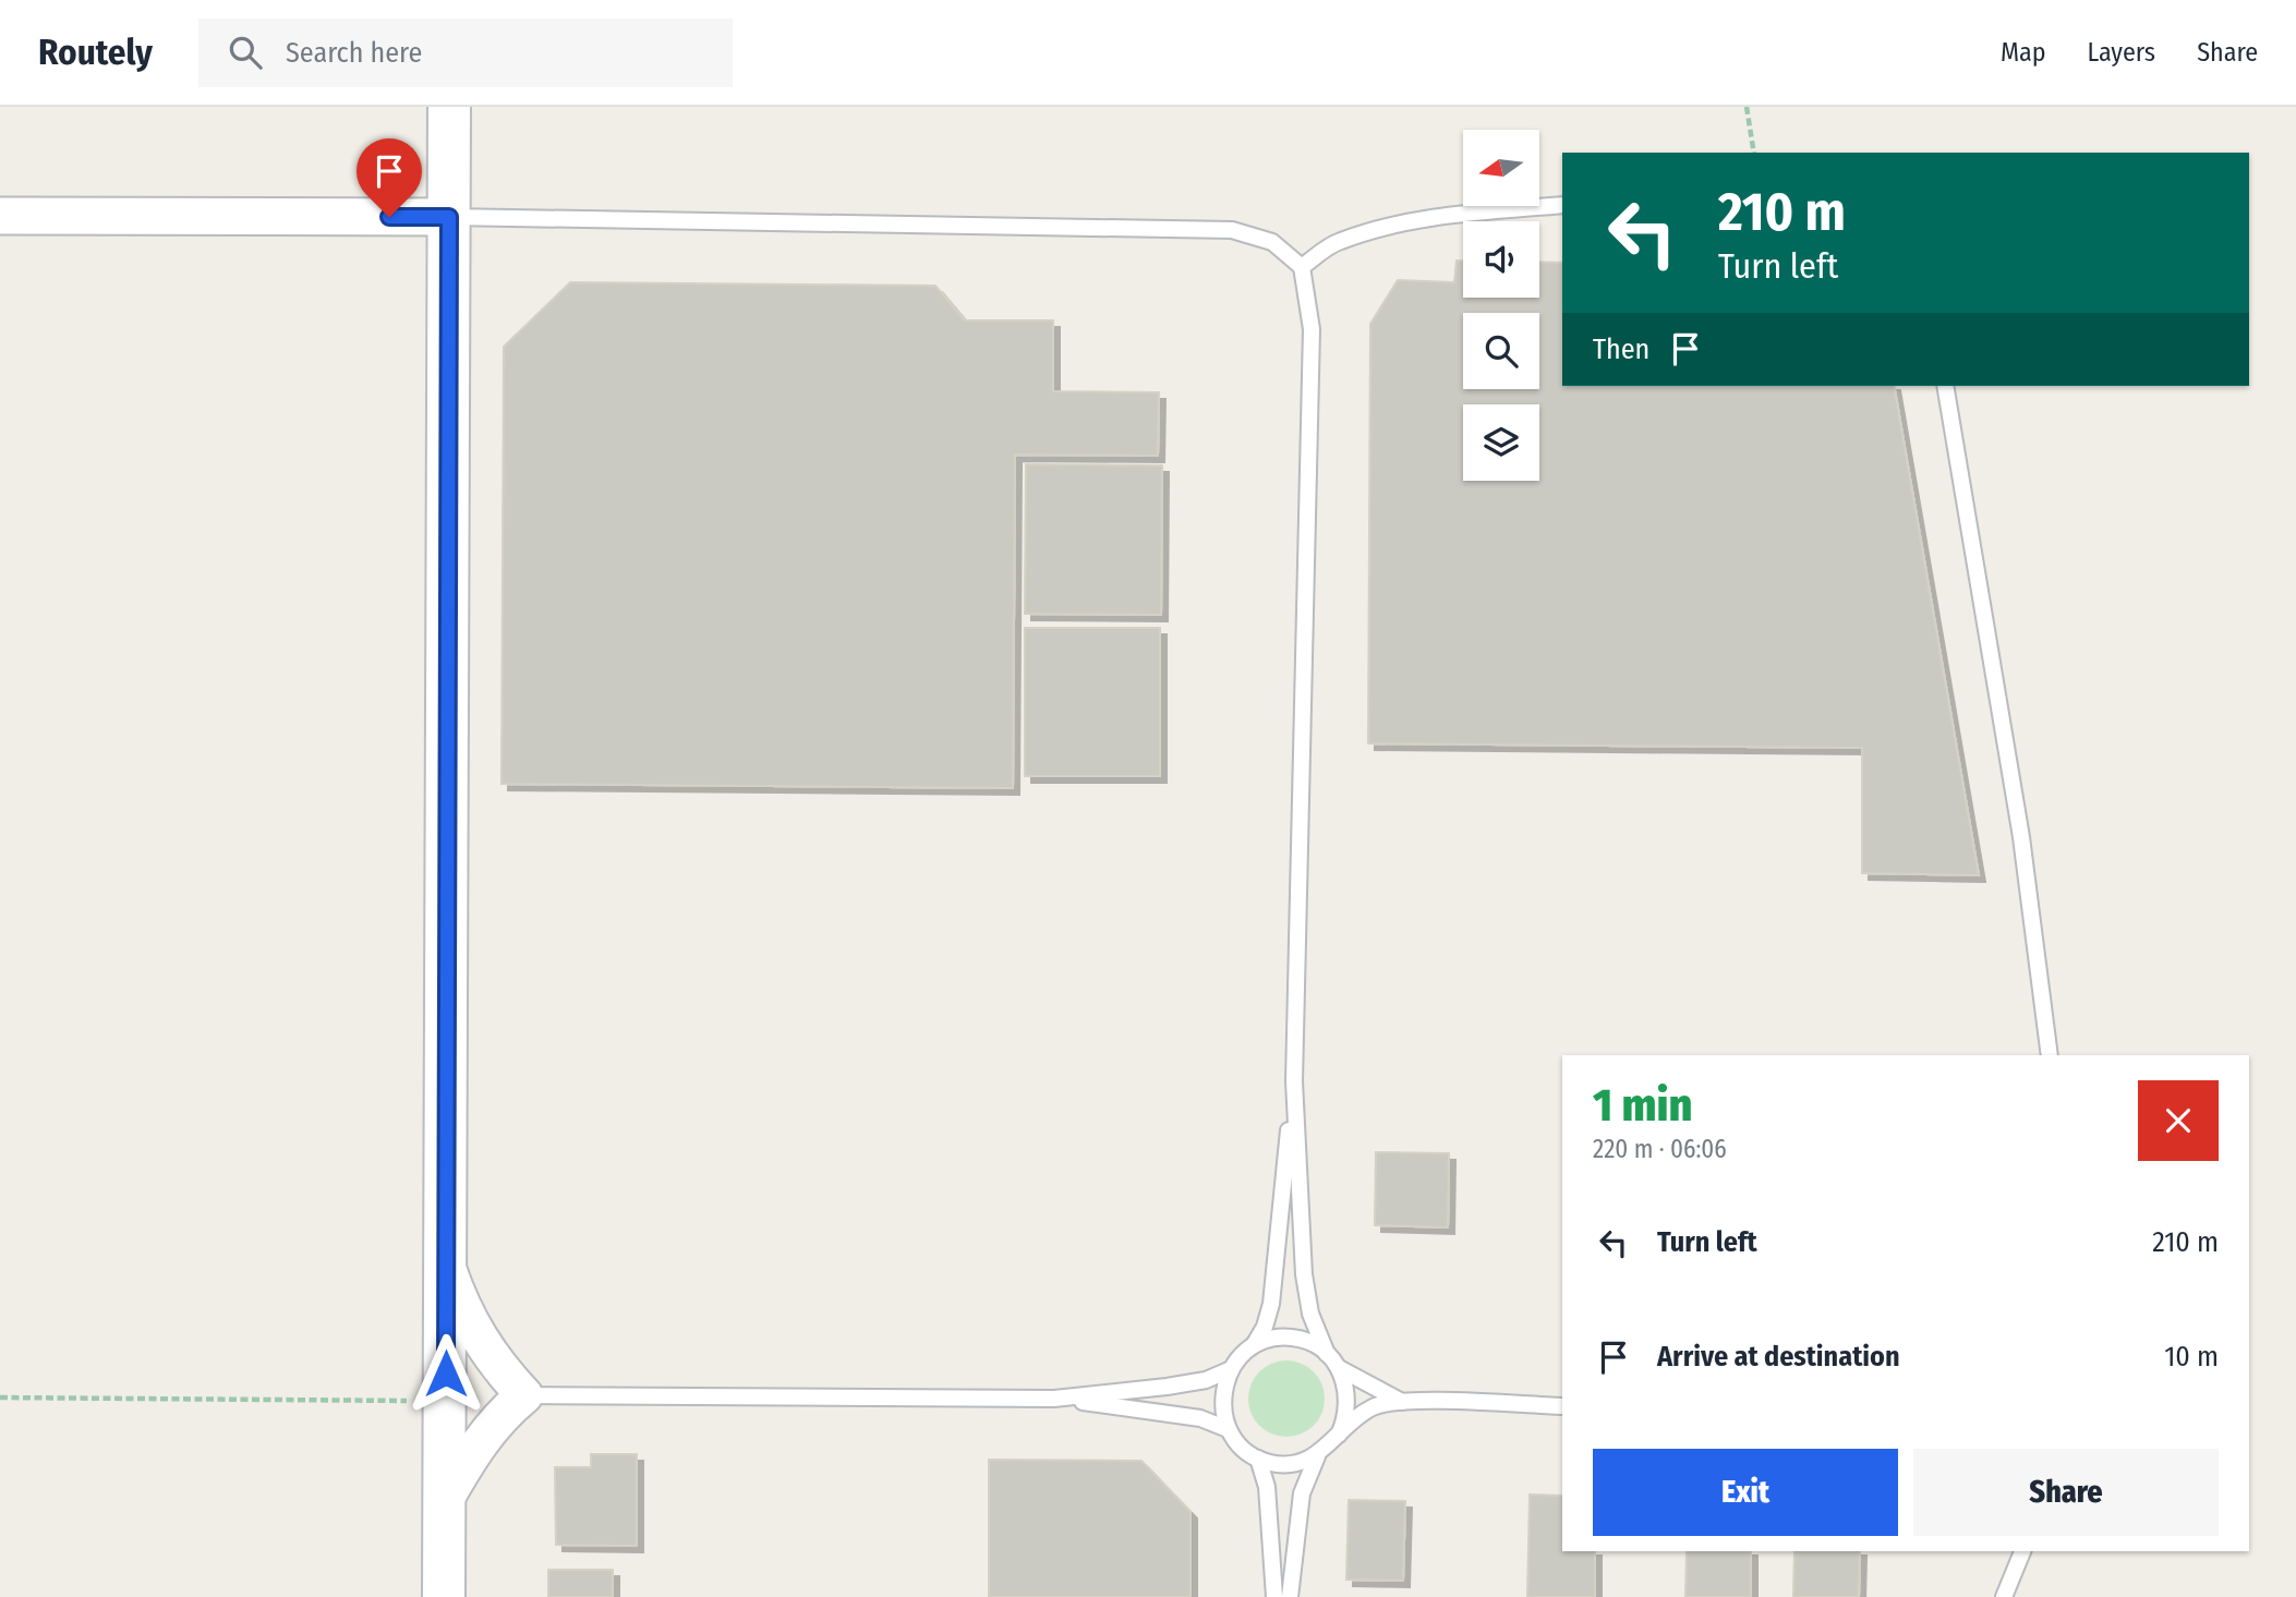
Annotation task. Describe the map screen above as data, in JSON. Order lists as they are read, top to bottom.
{
  "north": "left",
  "page": {
    "header": "Routely",
    "search": "Search here",
    "nav": ["Map", "Layers", "Share"],
    "turn": ["210 m", "Turn left"],
    "then": "Then",
    "heading": ["1 min", "220 m · 06:06"],
    "list": [
      {
        "name": "Turn left",
        "value": "210 m"
      },
      {
        "name": "Arrive at destination",
        "value": "10 m"
      }
    ],
    "buttons": ["Exit", "Share"]
  }
}
